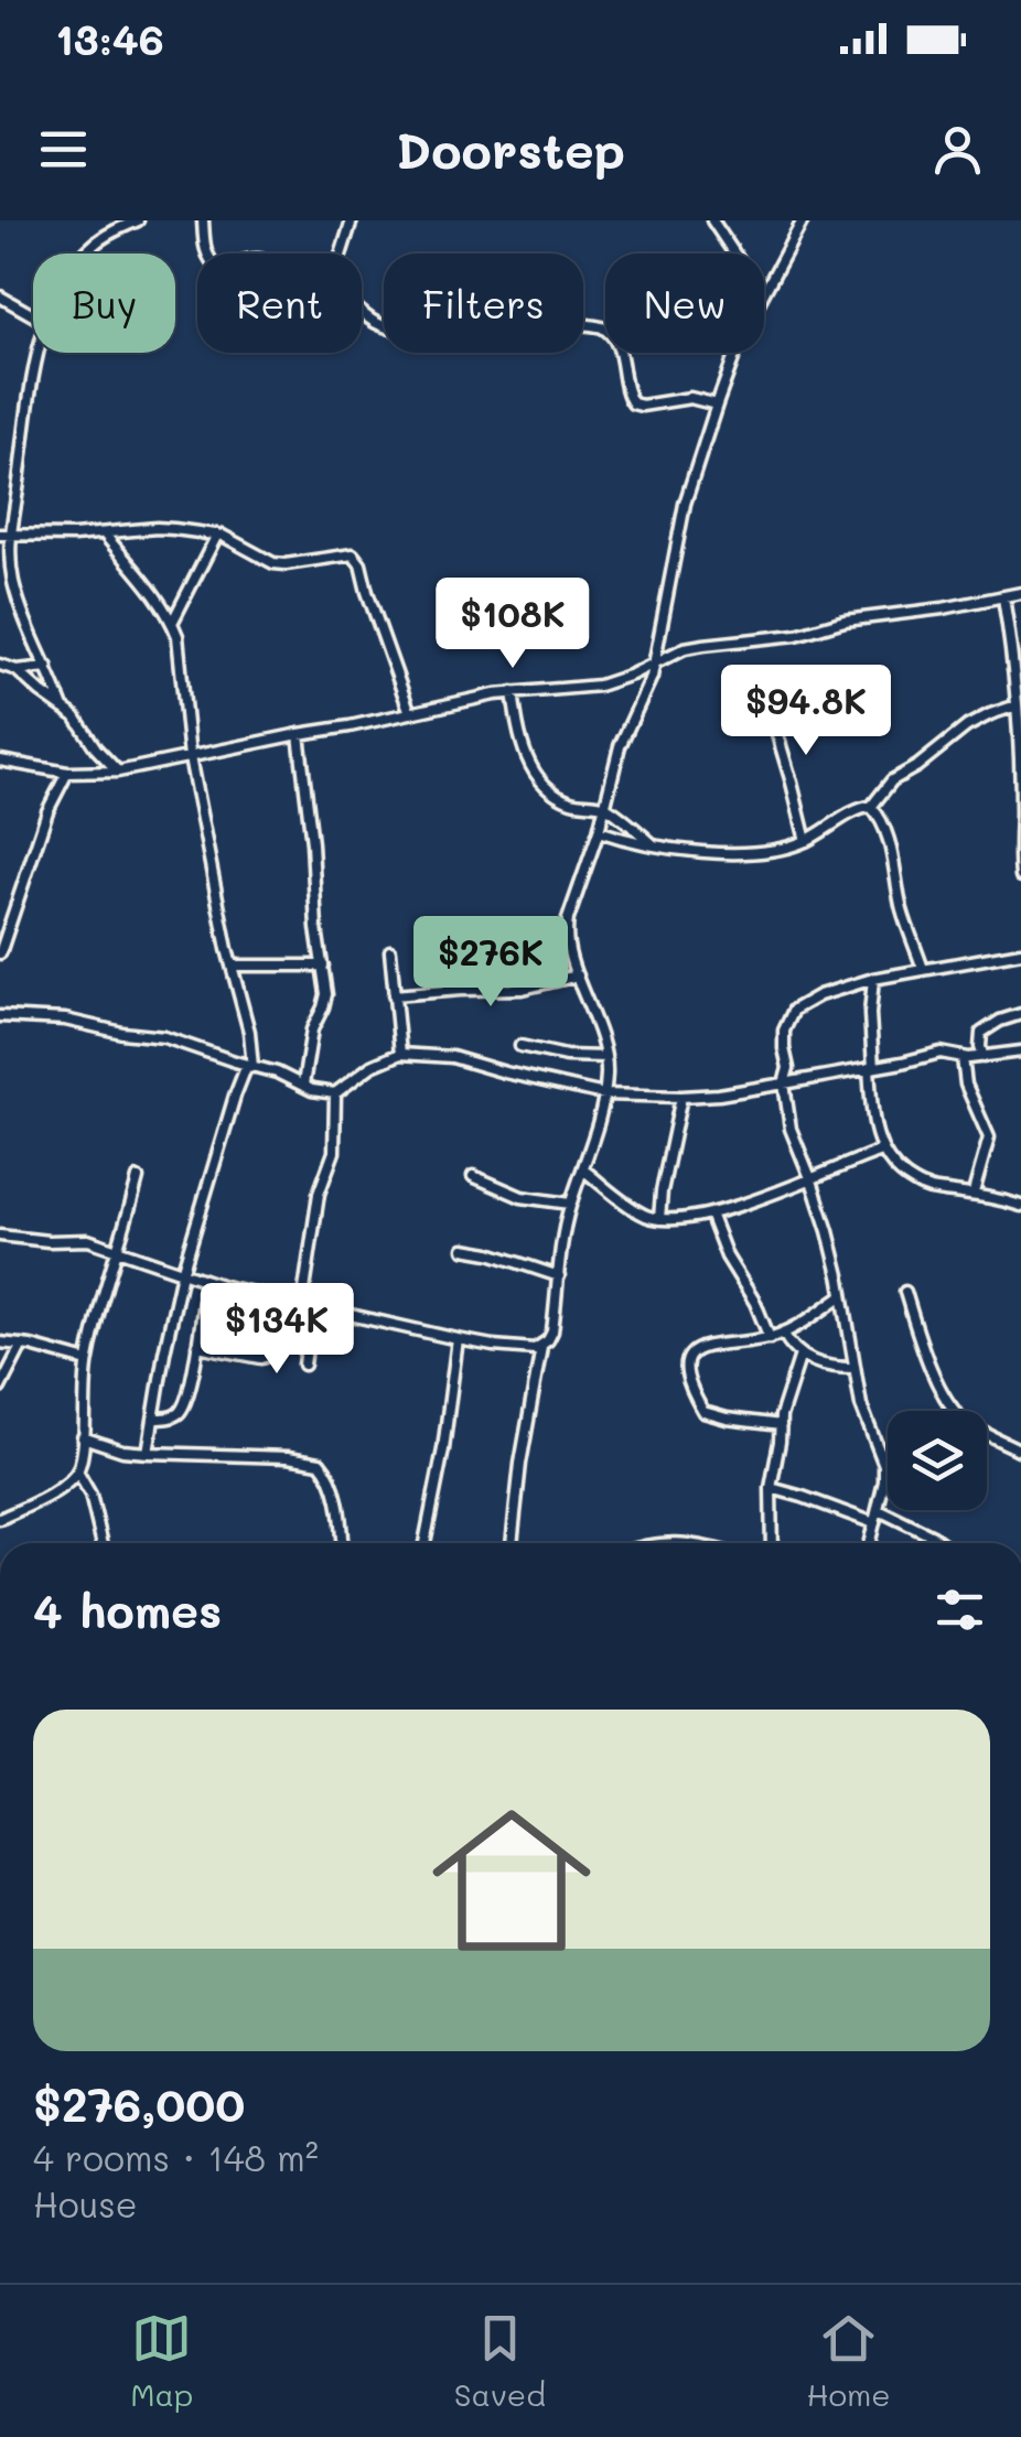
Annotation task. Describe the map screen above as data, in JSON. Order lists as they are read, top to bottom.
{
  "page": {
    "status": "13:46",
    "header": "Doorstep",
    "chip": [
      "Buy",
      "Rent",
      "Filters",
      "New"
    ],
    "price": [
      "$108K",
      "$94.8K",
      "$276K",
      "$134K"
    ],
    "heading": "4 homes",
    "list": [
      {
        "name": "$276,000",
        "note": "4 rooms · 148 m² · House"
      }
    ],
    "tabs": ["Map", "Saved", "Home"]
  }
}
